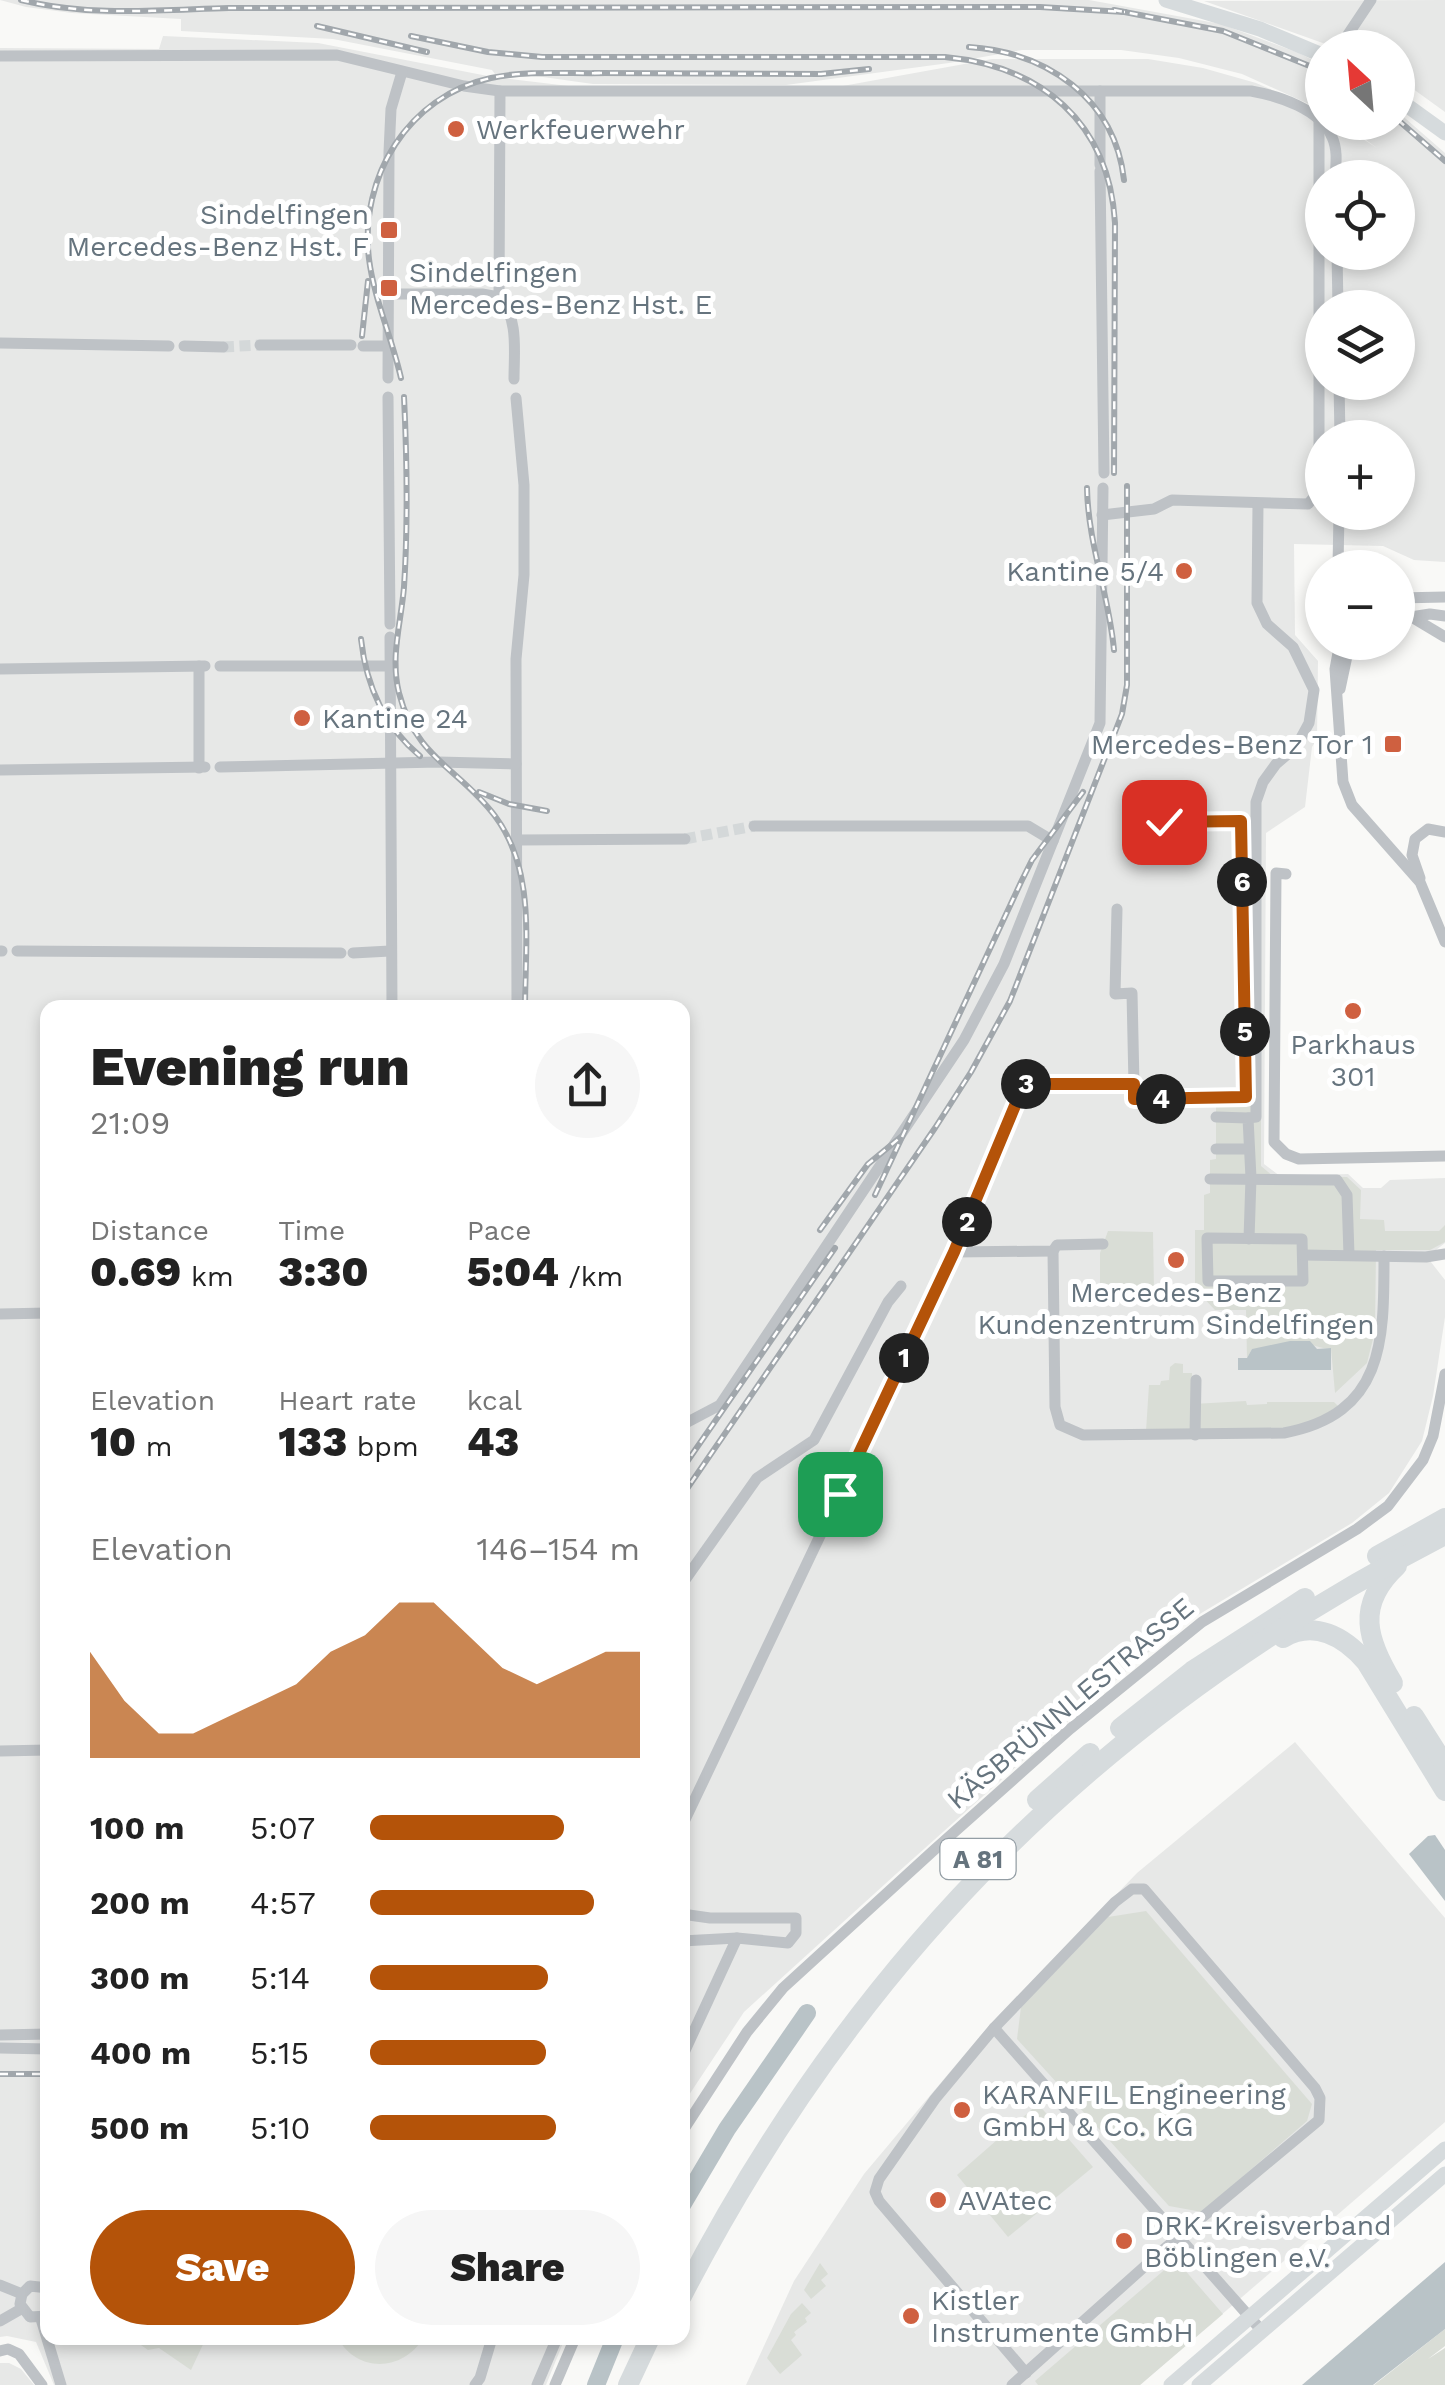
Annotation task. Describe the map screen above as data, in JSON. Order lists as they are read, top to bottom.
{
  "streets": {
    "highway": ["A 81"],
    "street": ["KÄSBRÜNNLESTRASSE"]
  },
  "places": {
    "other": [
      "Werkfeuerwehr",
      "Kantine 5/4",
      "Kantine 24",
      "Parkhaus 301",
      "Mercedes-Benz Kundenzentrum Sindelfingen",
      "KARANFIL Engineering GmbH & Co. KG",
      "AVAtec",
      "DRK-Kreisverband Böblingen e.V.",
      "Kistler Instrumente GmbH"
    ],
    "transit": ["Sindelfingen Mercedes-Benz Hst. F", "Sindelfingen Mercedes-Benz Hst. E", "Mercedes-Benz Tor 1"]
  },
  "north": "top left",
  "page": {
    "map_buttons": ["+", "−"],
    "pins": [
      "6",
      "5",
      "3",
      "4",
      "2",
      "1"
    ],
    "heading": ["Evening run", "21:09"],
    "stats": [
      ["Distance", "0.69 km"],
      ["Time", "3:30"],
      ["Pace", "5:04 /km"],
      ["Elevation", "10 m"],
      ["Heart rate", "133 bpm"],
      ["kcal", "43"]
    ],
    "chart": ["Elevation", "146–154 m"],
    "list": [
      {
        "name": "100 m",
        "note": "5:07"
      },
      {
        "name": "200 m",
        "note": "4:57"
      },
      {
        "name": "300 m",
        "note": "5:14"
      },
      {
        "name": "400 m",
        "note": "5:15"
      },
      {
        "name": "500 m",
        "note": "5:10"
      }
    ],
    "buttons": ["Save", "Share"]
  }
}
